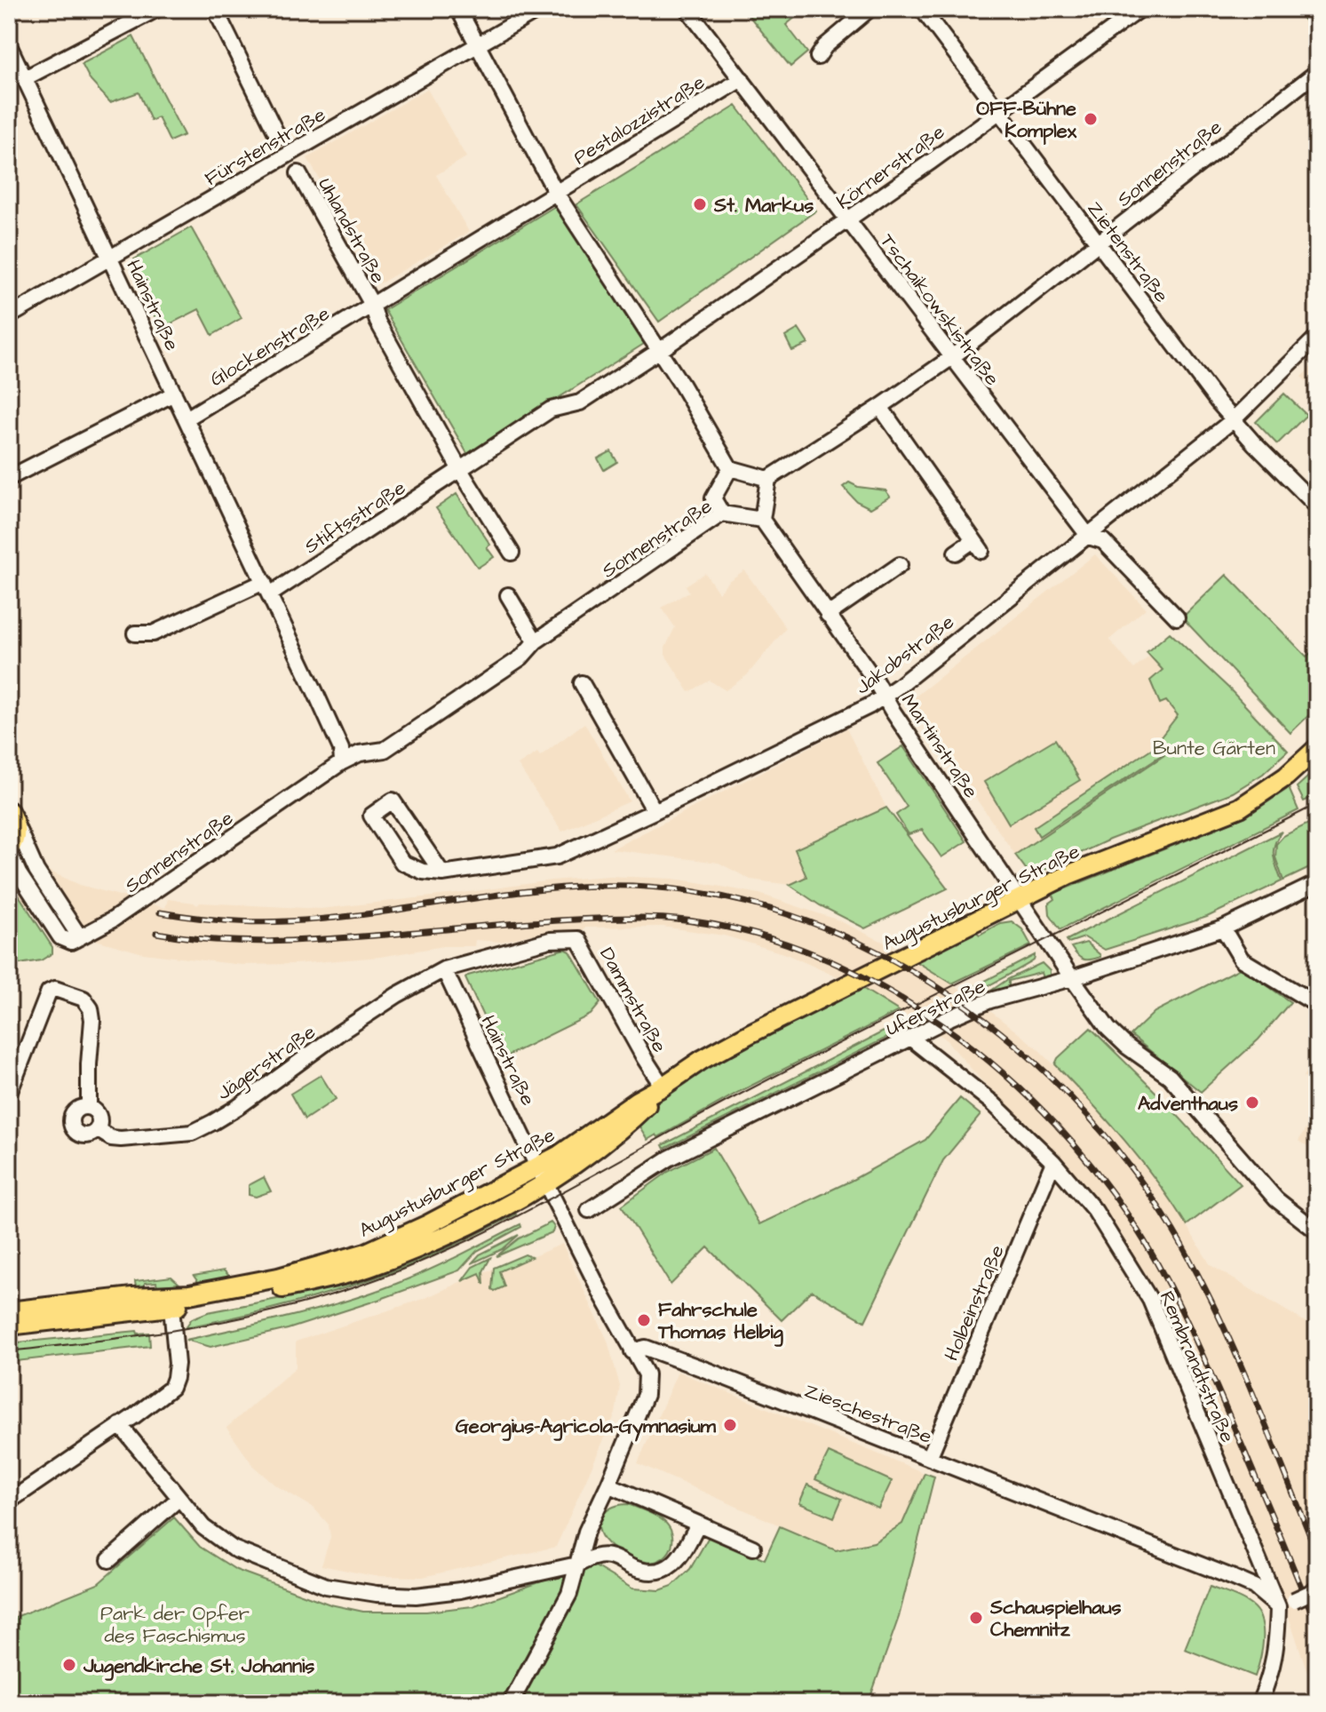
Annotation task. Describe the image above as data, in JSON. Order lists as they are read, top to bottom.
{
  "streets": {
    "main road": ["Augustusburger Straße"],
    "street": [
      "Pestalozzistraße",
      "Fürstenstraße",
      "Sonnenstraße",
      "Körnerstraße",
      "Uhlandstraße",
      "Zietenstraße",
      "Hainstraße",
      "Tschaikowskistraße",
      "Glockenstraße",
      "Stiftsstraße",
      "Jakobstraße",
      "Martinstraße",
      "Dammstraße",
      "Uferstraße",
      "Jägerstraße",
      "Holbeinstraße",
      "Rembrandtstraße",
      "Zieschestraße"
    ]
  },
  "crossings": [
    ["Pestalozzistraße", "Uhlandstraße"],
    ["Pestalozzistraße", "Tschaikowskistraße"],
    ["Pestalozzistraße", "Glockenstraße"],
    ["Fürstenstraße", "Hainstraße"],
    ["Sonnenstraße", "Zietenstraße"],
    ["Sonnenstraße", "Hainstraße"],
    ["Sonnenstraße", "Tschaikowskistraße"],
    ["Sonnenstraße", "Martinstraße"],
    ["Körnerstraße", "Uhlandstraße"],
    ["Körnerstraße", "Zietenstraße"],
    ["Körnerstraße", "Tschaikowskistraße"],
    ["Körnerstraße", "Stiftsstraße"],
    ["Uhlandstraße", "Glockenstraße"],
    ["Uhlandstraße", "Stiftsstraße"],
    ["Zietenstraße", "Jakobstraße"],
    ["Hainstraße", "Glockenstraße"],
    ["Hainstraße", "Stiftsstraße"],
    ["Hainstraße", "Augustusburger Straße"],
    ["Hainstraße", "Dammstraße"],
    ["Hainstraße", "Jägerstraße"],
    ["Tschaikowskistraße", "Jakobstraße"],
    ["Jakobstraße", "Martinstraße"],
    ["Martinstraße", "Augustusburger Straße"],
    ["Martinstraße", "Uferstraße"],
    ["Augustusburger Straße", "Dammstraße"],
    ["Dammstraße", "Jägerstraße"],
    ["Uferstraße", "Rembrandtstraße"],
    ["Holbeinstraße", "Rembrandtstraße"],
    ["Holbeinstraße", "Zieschestraße"],
    ["Rembrandtstraße", "Zieschestraße"]
  ],
  "parks": ["Bunte Gärten", "Park der Opfer des Faschismus"],
  "places": [
    "OFF-Bühne Komplex",
    "St. Markus",
    "Adventhaus",
    "Fahrschule Thomas Helbig",
    "Georgius-Agricola-Gymnasium",
    "Schauspielhaus Chemnitz",
    "Jugendkirche St. Johannis"
  ]
}
